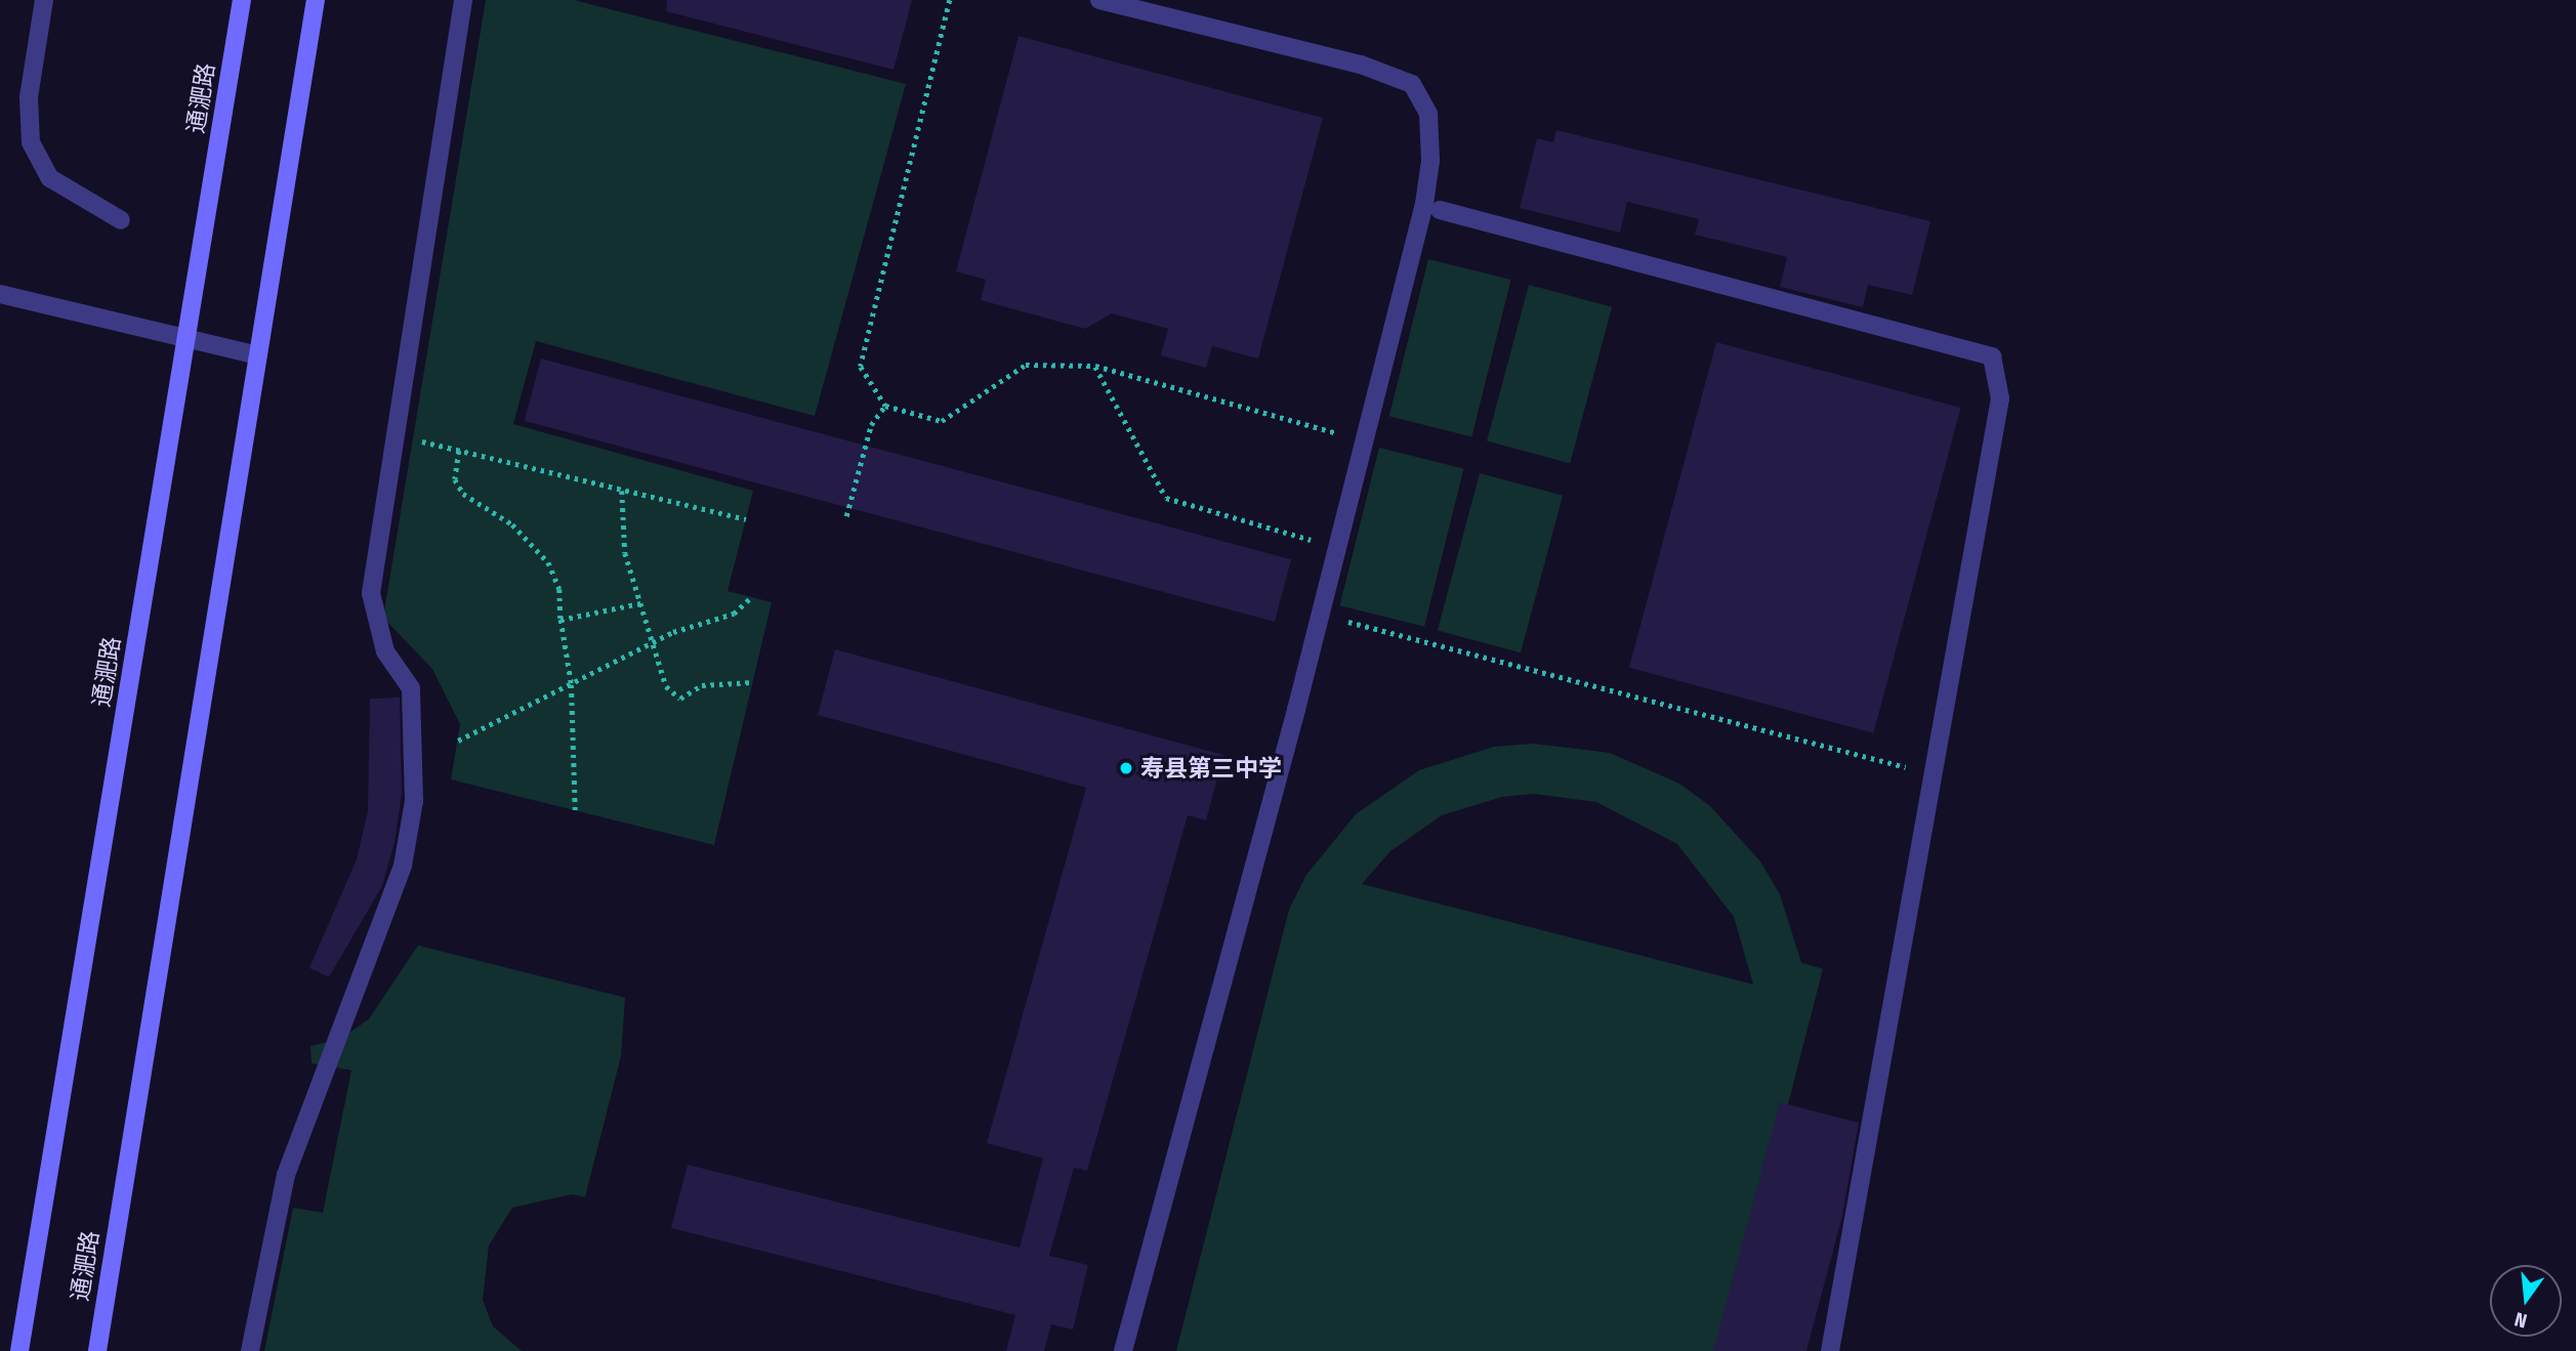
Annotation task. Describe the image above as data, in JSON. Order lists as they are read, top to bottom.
{
  "streets": {
    "main road": ["通淝路"]
  },
  "places": ["寿县第三中学"],
  "north": "bottom"
}
